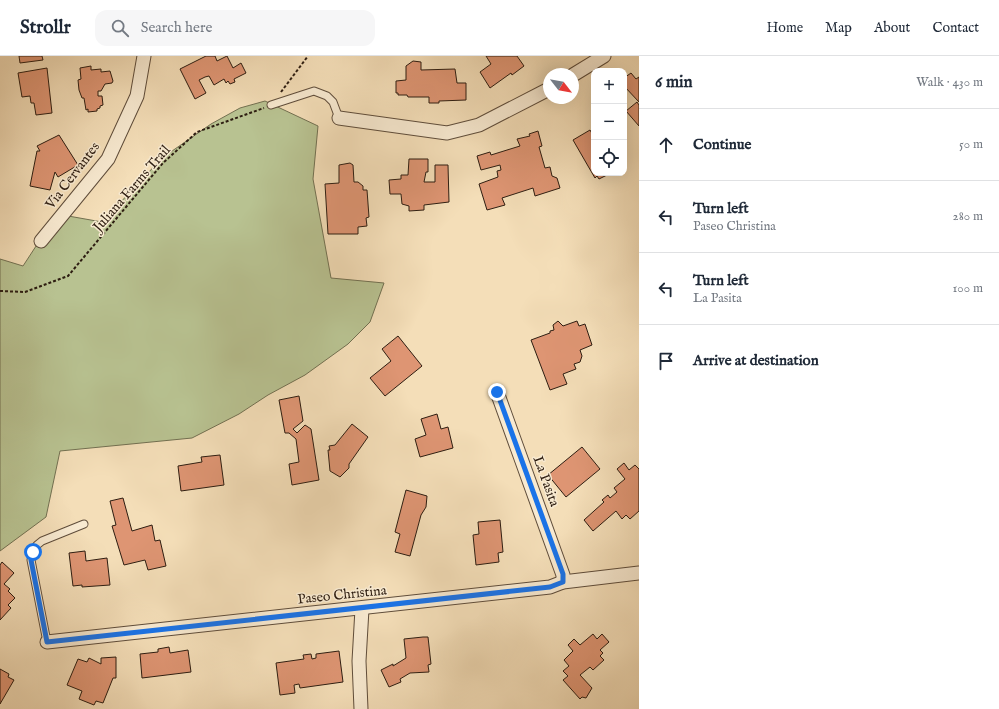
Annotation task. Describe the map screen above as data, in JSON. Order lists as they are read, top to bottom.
{
  "streets": {
    "street": ["Via Cervantes", "La Pasita", "Paseo Christina"],
    "path": ["Juliana Farms Trail"]
  },
  "crossings": [
    ["La Pasita", "Paseo Christina"]
  ],
  "north": "bottom right",
  "page": {
    "header": "Strollr",
    "search": "Search here",
    "nav": [
      "Home",
      "Map",
      "About",
      "Contact"
    ],
    "heading": ["6 min", "Walk · 430 m"],
    "map_buttons": ["+", "−"],
    "list": [
      ["Continue", "50 m"],
      ["Turn left", "Paseo Christina", "280 m"],
      ["Turn left", "La Pasita", "100 m"],
      "Arrive at destination"
    ]
  }
}
